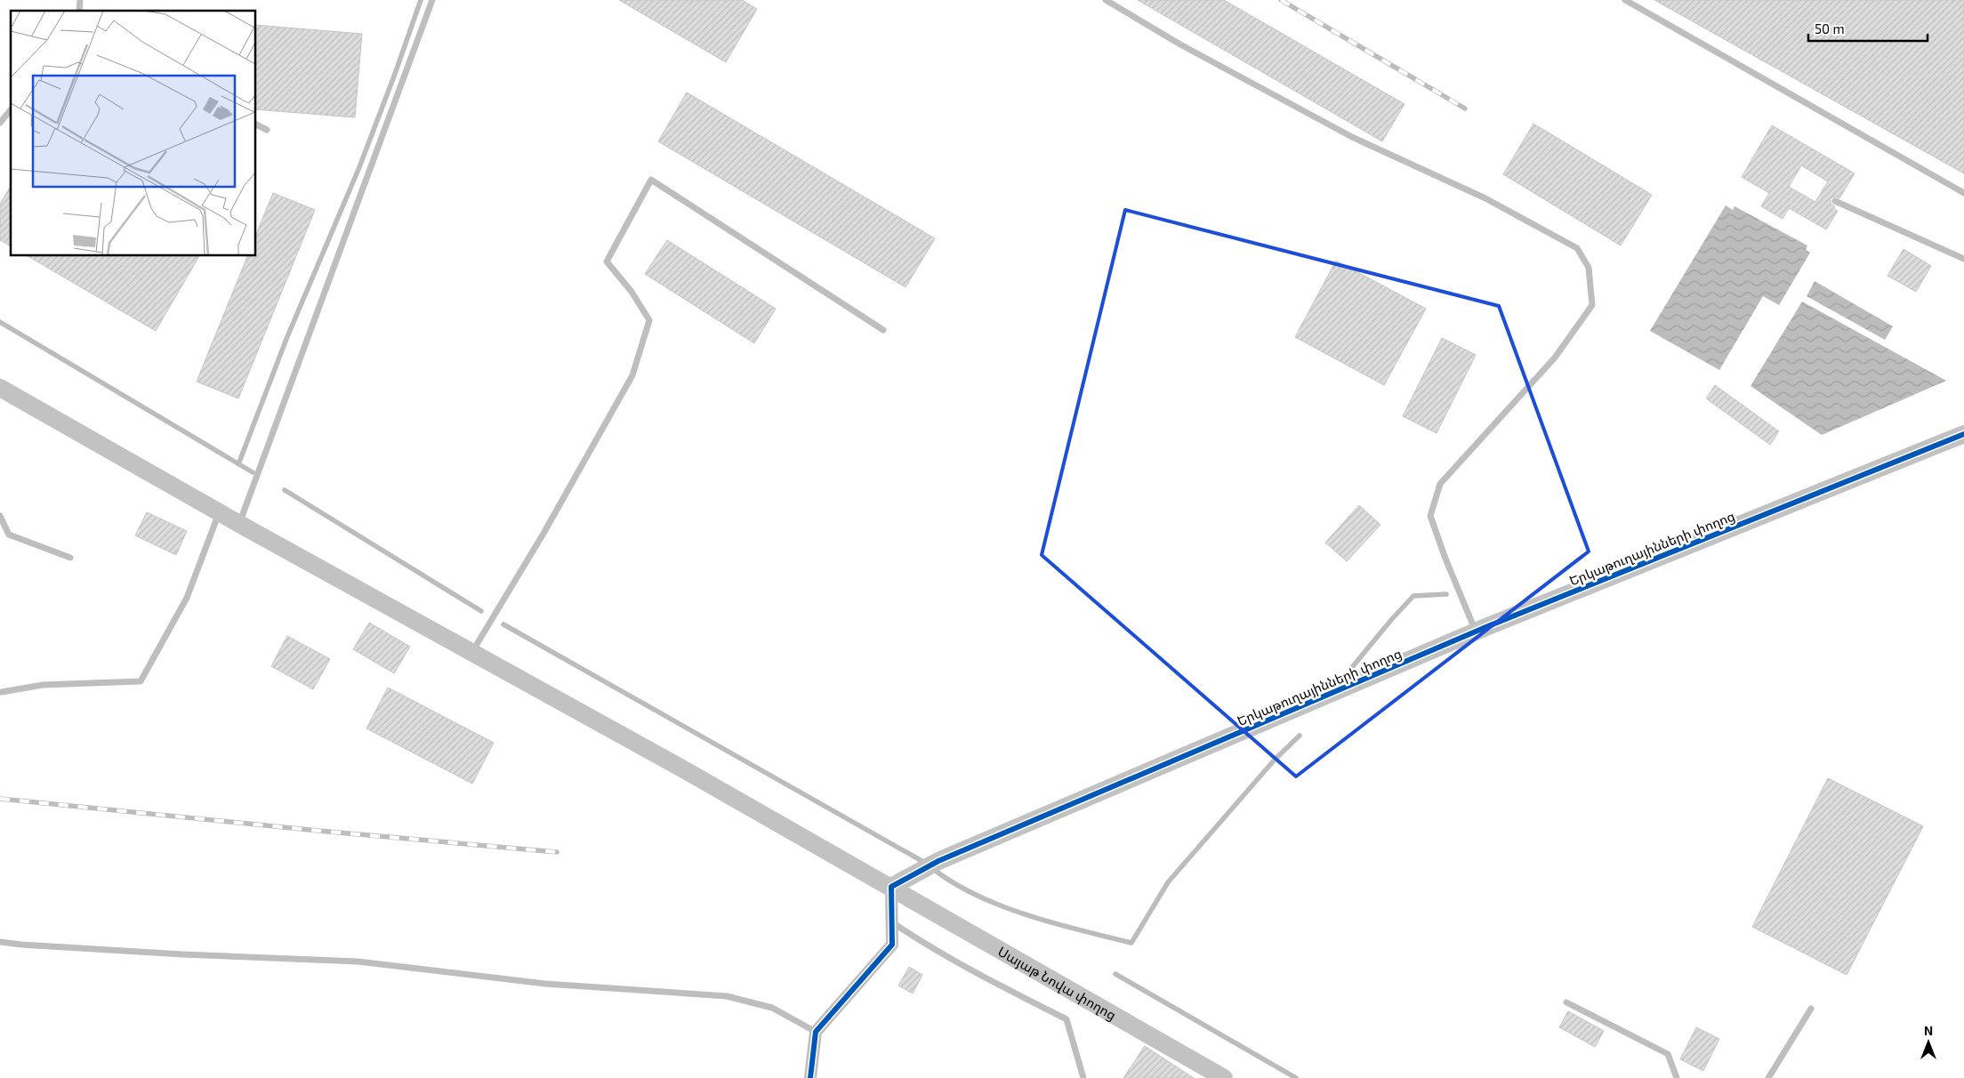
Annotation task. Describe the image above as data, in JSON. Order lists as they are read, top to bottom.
{
  "streets": {
    "main road": ["Երկաթուղայինների փողոց", "Սայաթ Նովա փողոց"]
  },
  "crossings": [
    ["Երկաթուղայինների փողոց", "Սայաթ Նովա փողոց"]
  ],
  "scale_bar": "50 m",
  "north": "top"
}
